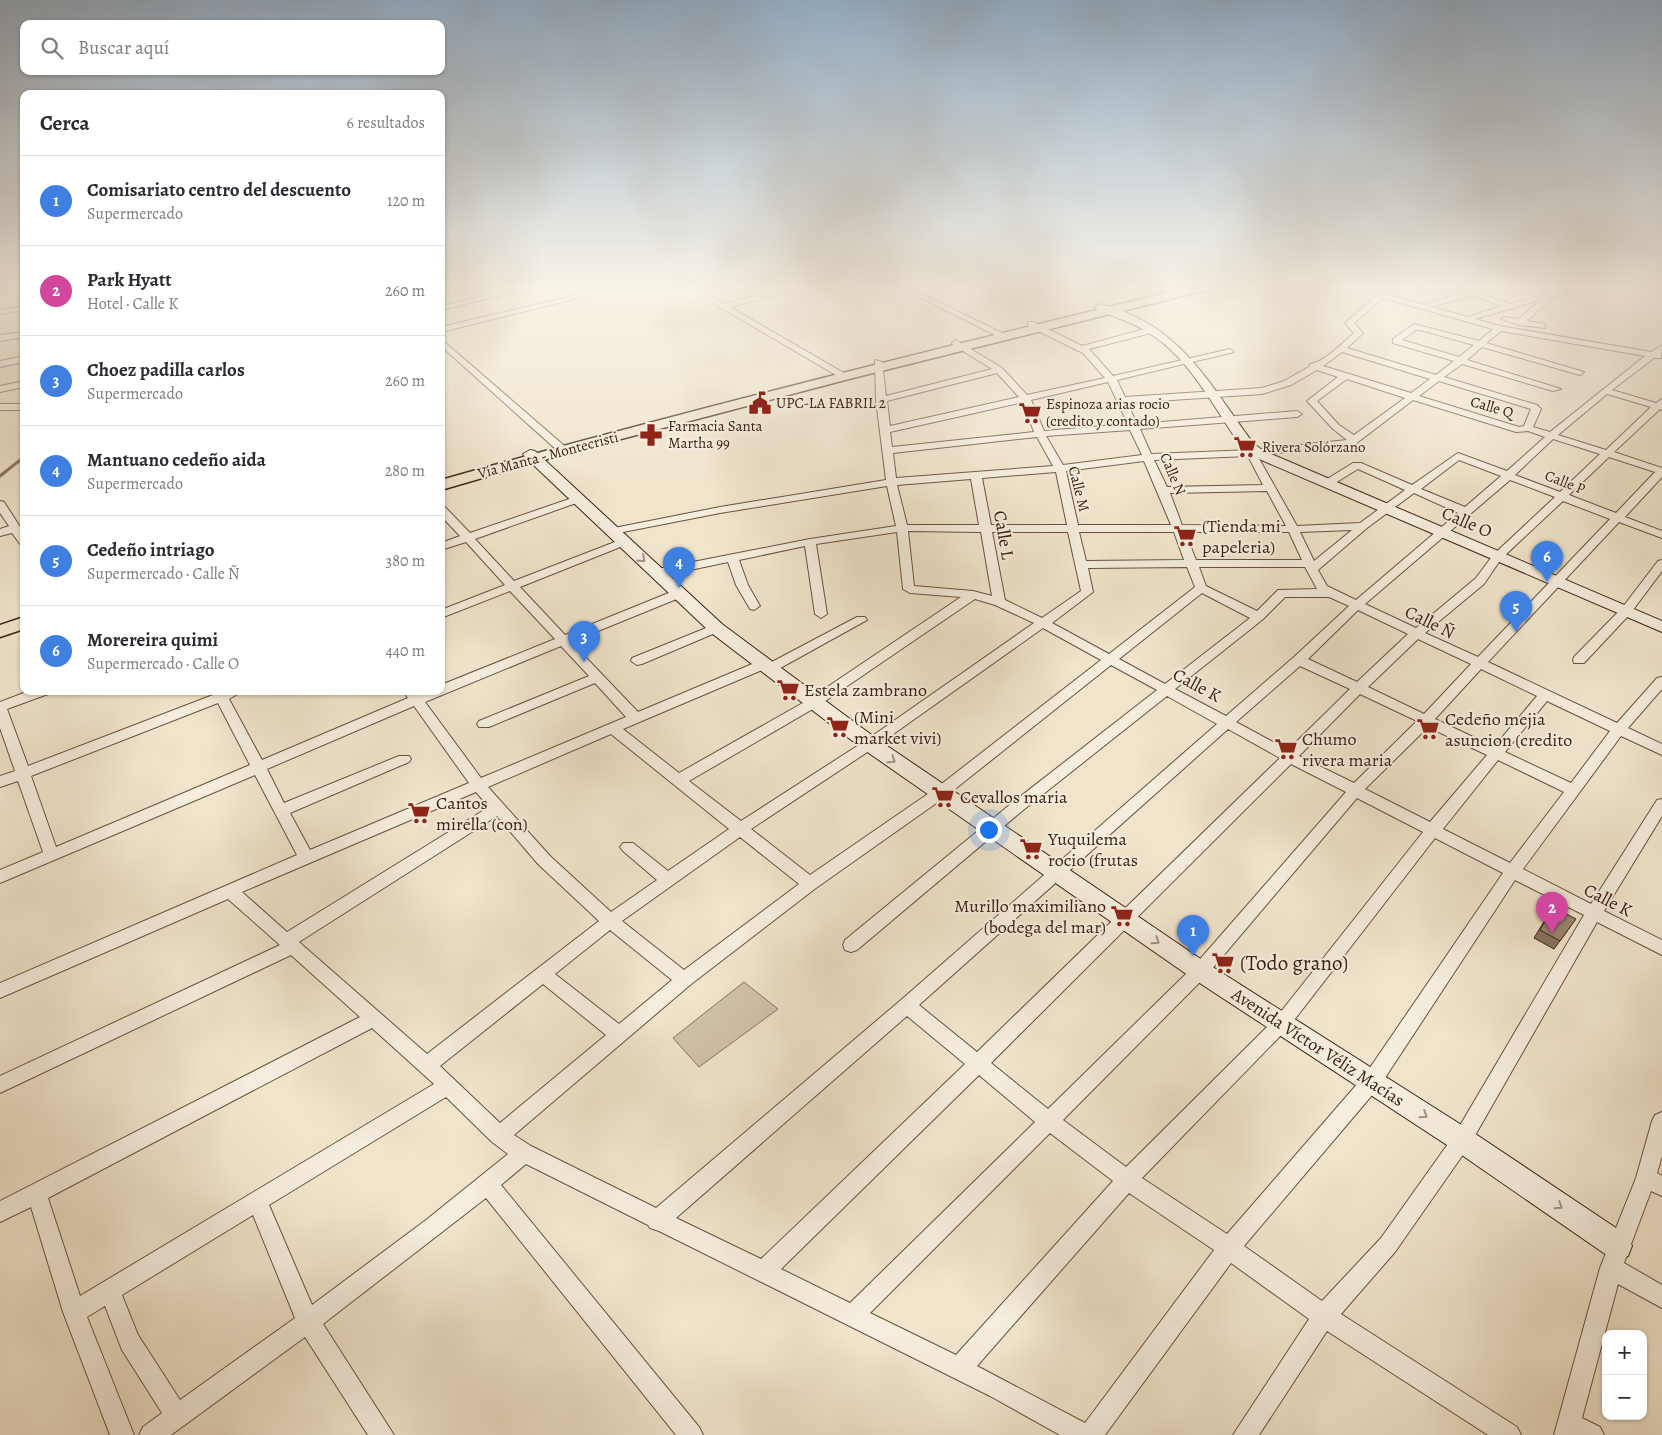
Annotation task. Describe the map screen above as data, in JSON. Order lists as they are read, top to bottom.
{
  "streets": {
    "main road": ["Vía Manta - Montecristi"],
    "street": [
      "Calle Q",
      "Calle N",
      "Calle P",
      "Calle M",
      "Calle O",
      "Calle L",
      "Calle Ñ",
      "Calle K",
      "Avenida Víctor Véliz Macías"
    ]
  },
  "crossings": [
    ["Vía Manta - Montecristi", "Calle K"],
    ["Vía Manta - Montecristi", "Avenida Víctor Véliz Macías"],
    ["Calle O", "Calle Ñ"],
    ["Calle L", "Calle K"]
  ],
  "one_way": ["Avenida Víctor Véliz Macías"],
  "places": {
    "public building": ["UPC-LA FABRIL 2"],
    "supermarket": [
      "Espinoza arias rocio (credito y contado)",
      "Rivera Solórzano",
      "(Tienda mi papeleria)",
      "Estela zambrano",
      "(Mini market vivi)",
      "Cedeño mejia asuncion (credito",
      "Chumo rivera maria",
      "Cevallos maria",
      "Cantos mirella (con)",
      "Yuquilema rocio (frutas",
      "Murillo maximiliano (bodega del mar)",
      "(Todo grano)"
    ],
    "pharmacy": ["Farmacia Santa Martha 99"]
  },
  "page": {
    "search": "Buscar aquí",
    "heading": ["Cerca", "6 resultados"],
    "list": [
      {
        "mark": "1",
        "name": "Comisariato centro del descuento",
        "note": "Supermercado",
        "value": "120 m"
      },
      {
        "mark": "2",
        "name": "Park Hyatt",
        "note": "Hotel · Calle K",
        "value": "260 m"
      },
      {
        "mark": "3",
        "name": "Choez padilla carlos",
        "note": "Supermercado",
        "value": "260 m"
      },
      {
        "mark": "4",
        "name": "Mantuano cedeño aida",
        "note": "Supermercado",
        "value": "280 m"
      },
      {
        "mark": "5",
        "name": "Cedeño intriago",
        "note": "Supermercado · Calle Ñ",
        "value": "380 m"
      },
      {
        "mark": "6",
        "name": "Morereira quimi",
        "note": "Supermercado · Calle O",
        "value": "440 m"
      }
    ],
    "pins": [
      "6",
      "4",
      "5",
      "3",
      "2",
      "1"
    ],
    "map_buttons": ["+", "−"]
  }
}
